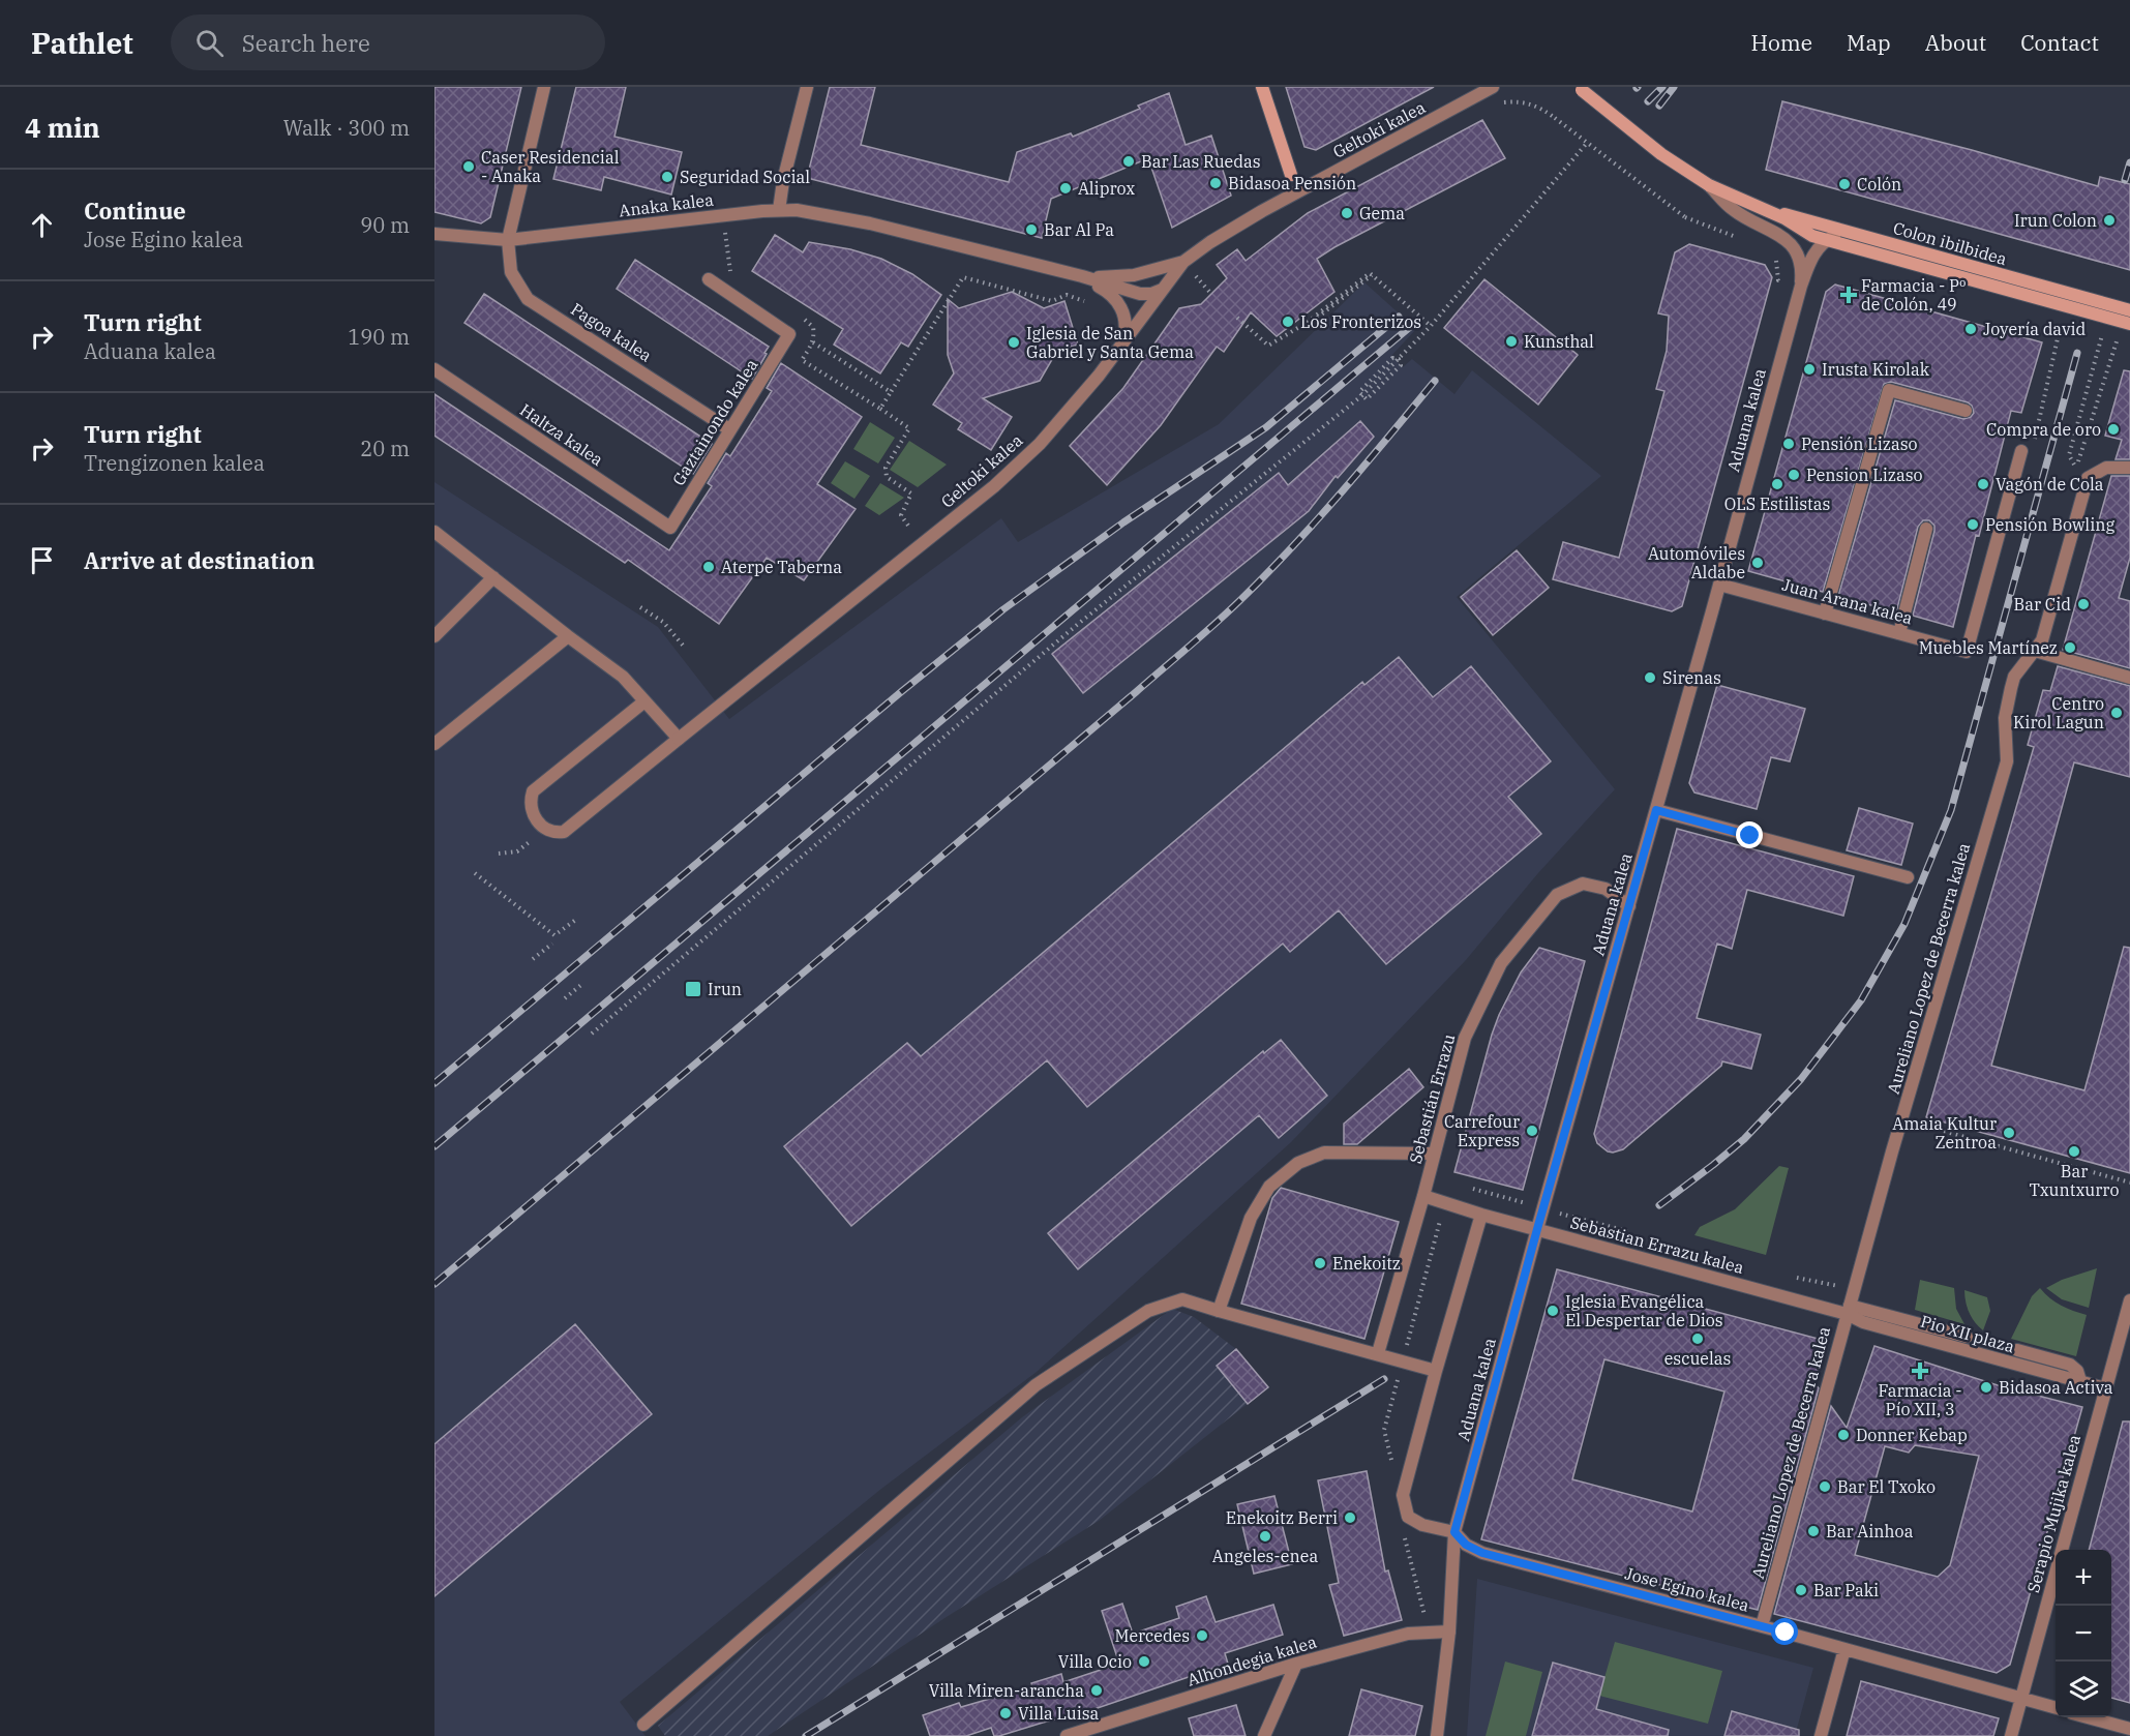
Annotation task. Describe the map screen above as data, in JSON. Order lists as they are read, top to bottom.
{
  "streets": {
    "main road": ["Colon ibilbidea"],
    "street": [
      "Geltoki kalea",
      "Anaka kalea",
      "Pagoa kalea",
      "Aduana kalea",
      "Gaztainondo kalea",
      "Haltza kalea",
      "Juan Arana kalea",
      "Aureliano Lopez de Becerra kalea",
      "Sebastián Errazu",
      "Sebastian Errazu kalea",
      "Pio XII plaza",
      "Serapio Mujika kalea",
      "Jose Egino kalea",
      "Alhondegia kalea"
    ]
  },
  "crossings": [
    ["Geltoki kalea", "Anaka kalea"],
    ["Anaka kalea", "Pagoa kalea"],
    ["Colon ibilbidea", "Aduana kalea"],
    ["Pagoa kalea", "Gaztainondo kalea"],
    ["Aduana kalea", "Juan Arana kalea"],
    ["Aduana kalea", "Sebastián Errazu"],
    ["Aduana kalea", "Sebastian Errazu kalea"],
    ["Aduana kalea", "Jose Egino kalea"],
    ["Aduana kalea", "Alhondegia kalea"],
    ["Gaztainondo kalea", "Haltza kalea"],
    ["Aureliano Lopez de Becerra kalea", "Sebastian Errazu kalea"],
    ["Aureliano Lopez de Becerra kalea", "Pio XII plaza"],
    ["Aureliano Lopez de Becerra kalea", "Jose Egino kalea"],
    ["Sebastián Errazu", "Sebastian Errazu kalea"],
    ["Sebastian Errazu kalea", "Pio XII plaza"],
    ["Pio XII plaza", "Serapio Mujika kalea"],
    ["Serapio Mujika kalea", "Jose Egino kalea"]
  ],
  "places": {
    "other": [
      "Bar Las Ruedas",
      "Caser Residencial - Anaka",
      "Seguridad Social",
      "Bidasoa Pensión",
      "Colón",
      "Aliprox",
      "Gema",
      "Irun Colon",
      "Bar Al Pa",
      "Los Fronterizos",
      "Joyería david",
      "Kunsthal",
      "Iglesia de San Gabriel y Santa Gema",
      "Irusta Kirolak",
      "Compra de oro",
      "Pensión Lizaso",
      "Pension Lizaso",
      "OLS Estilistas",
      "Vagón de Cola",
      "Pensión Bowling",
      "Automóviles Aldabe",
      "Aterpe Taberna",
      "Bar Cid",
      "Muebles Martínez",
      "Sirenas",
      "Centro Kirol Lagun",
      "Carrefour Express",
      "Amaia Kultur Zentroa",
      "Bar Txuntxurro",
      "Enekoitz",
      "Iglesia Evangélica El Despertar de Dios",
      "escuelas",
      "Bidasoa Activa",
      "Donner Kebap",
      "Bar El Txoko",
      "Enekoitz Berri",
      "Bar Ainhoa",
      "Angeles-enea",
      "Bar Paki",
      "Mercedes",
      "Villa Ocio",
      "Villa Miren-arancha",
      "Villa Luisa"
    ],
    "health": ["Farmacia - Pº de Colón, 49", "Farmacia - Pío XII, 3"],
    "transit": ["Irun"]
  },
  "page": {
    "header": "Pathlet",
    "search": "Search here",
    "nav": [
      "Home",
      "Map",
      "About",
      "Contact"
    ],
    "heading": ["4 min", "Walk · 300 m"],
    "list": [
      ["Continue", "Jose Egino kalea", "90 m"],
      ["Turn right", "Aduana kalea", "190 m"],
      ["Turn right", "Trengizonen kalea", "20 m"],
      "Arrive at destination"
    ],
    "map_buttons": ["+", "−"]
  }
}
